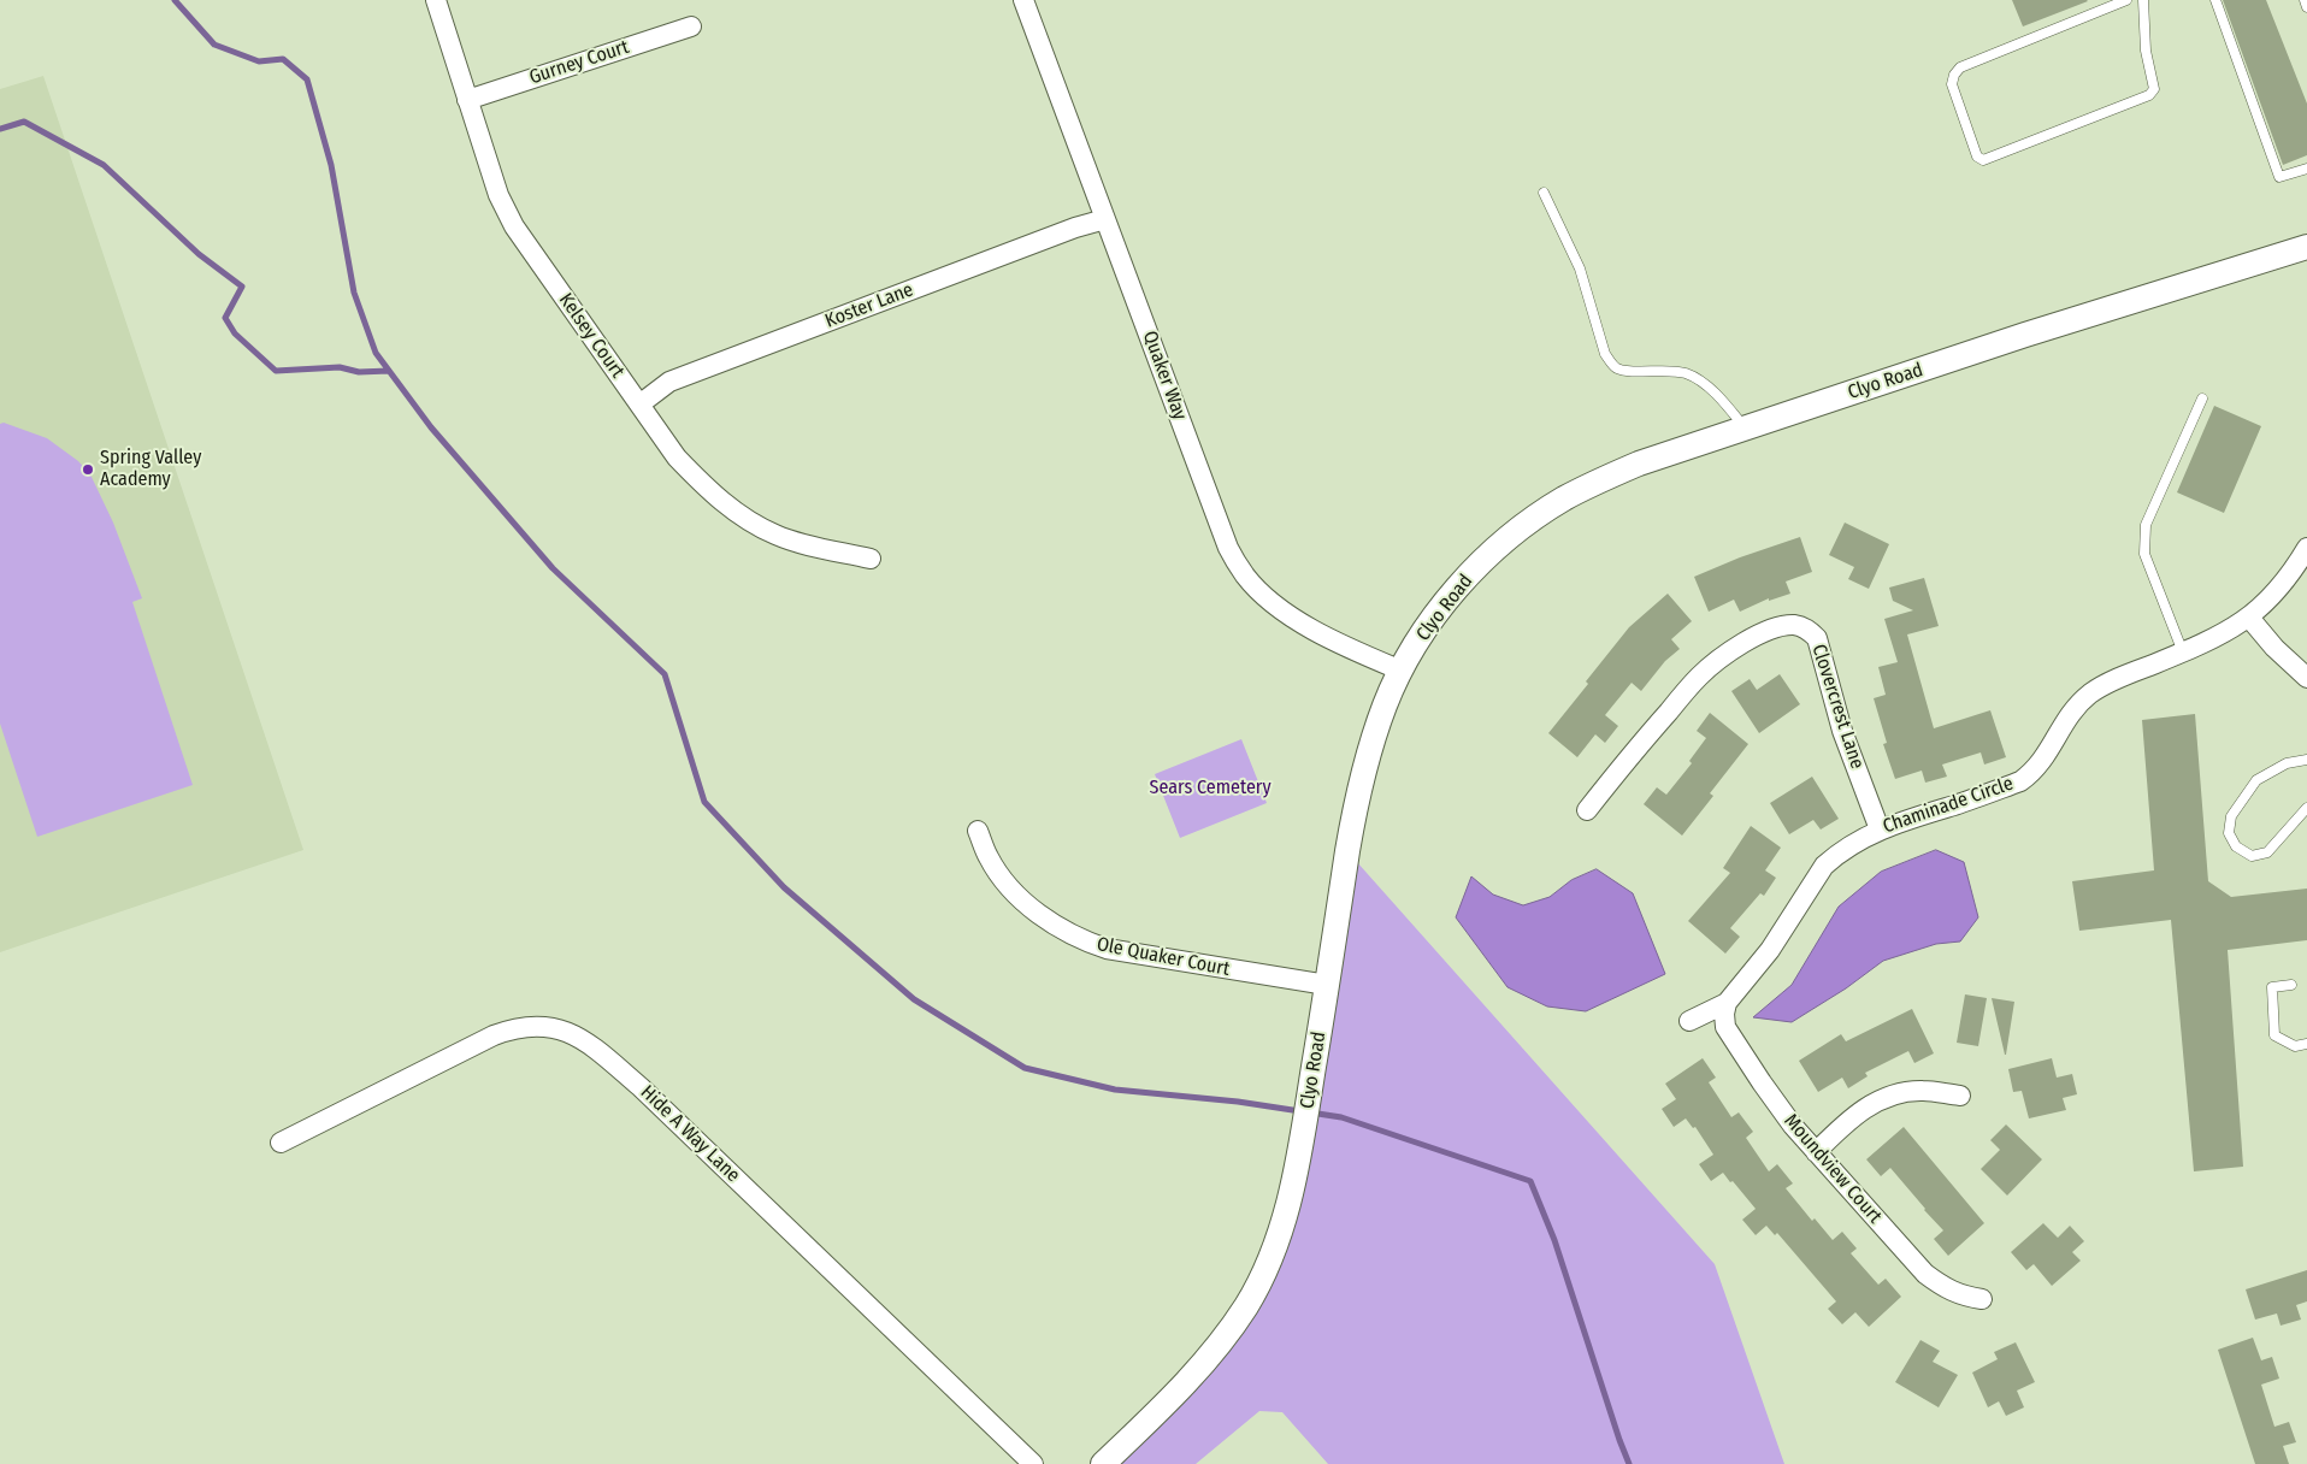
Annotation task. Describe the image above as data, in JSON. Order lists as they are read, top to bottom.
{
  "streets": {
    "street": [
      "Gurney Court",
      "Koster Lane",
      "Kelsey Court",
      "Quaker Way",
      "Clyo Road",
      "Clovercrest Lane",
      "Chaminade Circle",
      "Ole Quaker Court",
      "Hide A Way Lane",
      "Moundview Court"
    ]
  },
  "crossings": [
    ["Gurney Court", "Kelsey Court"],
    ["Koster Lane", "Kelsey Court"],
    ["Koster Lane", "Quaker Way"],
    ["Quaker Way", "Clyo Road"],
    ["Clyo Road", "Ole Quaker Court"],
    ["Clovercrest Lane", "Chaminade Circle"],
    ["Chaminade Circle", "Moundview Court"]
  ],
  "parks": ["Sears Cemetery"],
  "places": ["Spring Valley Academy"]
}
